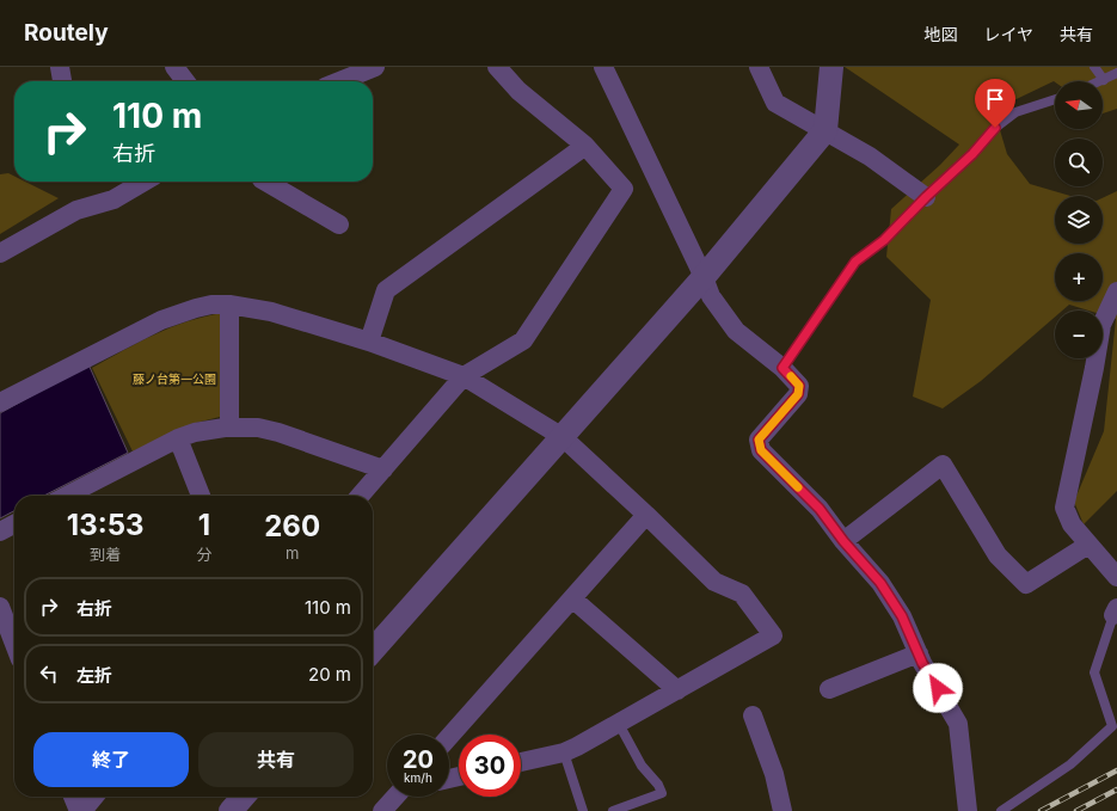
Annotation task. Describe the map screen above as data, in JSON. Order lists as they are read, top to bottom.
{
  "parks": ["藤ノ台第一公園"],
  "north": "left",
  "page": {
    "header": "Routely",
    "nav": ["地図", "レイヤ", "共有"],
    "map_buttons": ["+", "−"],
    "turn": ["110 m", "右折"],
    "eta": [
      "13:53",
      "到着",
      "1",
      "分",
      "260",
      "m"
    ],
    "list": [
      {
        "name": "右折",
        "value": "110 m"
      },
      {
        "name": "左折",
        "value": "20 m"
      }
    ],
    "buttons": ["終了", "共有"],
    "speed": "20 km/h",
    "limit": "30"
  }
}
